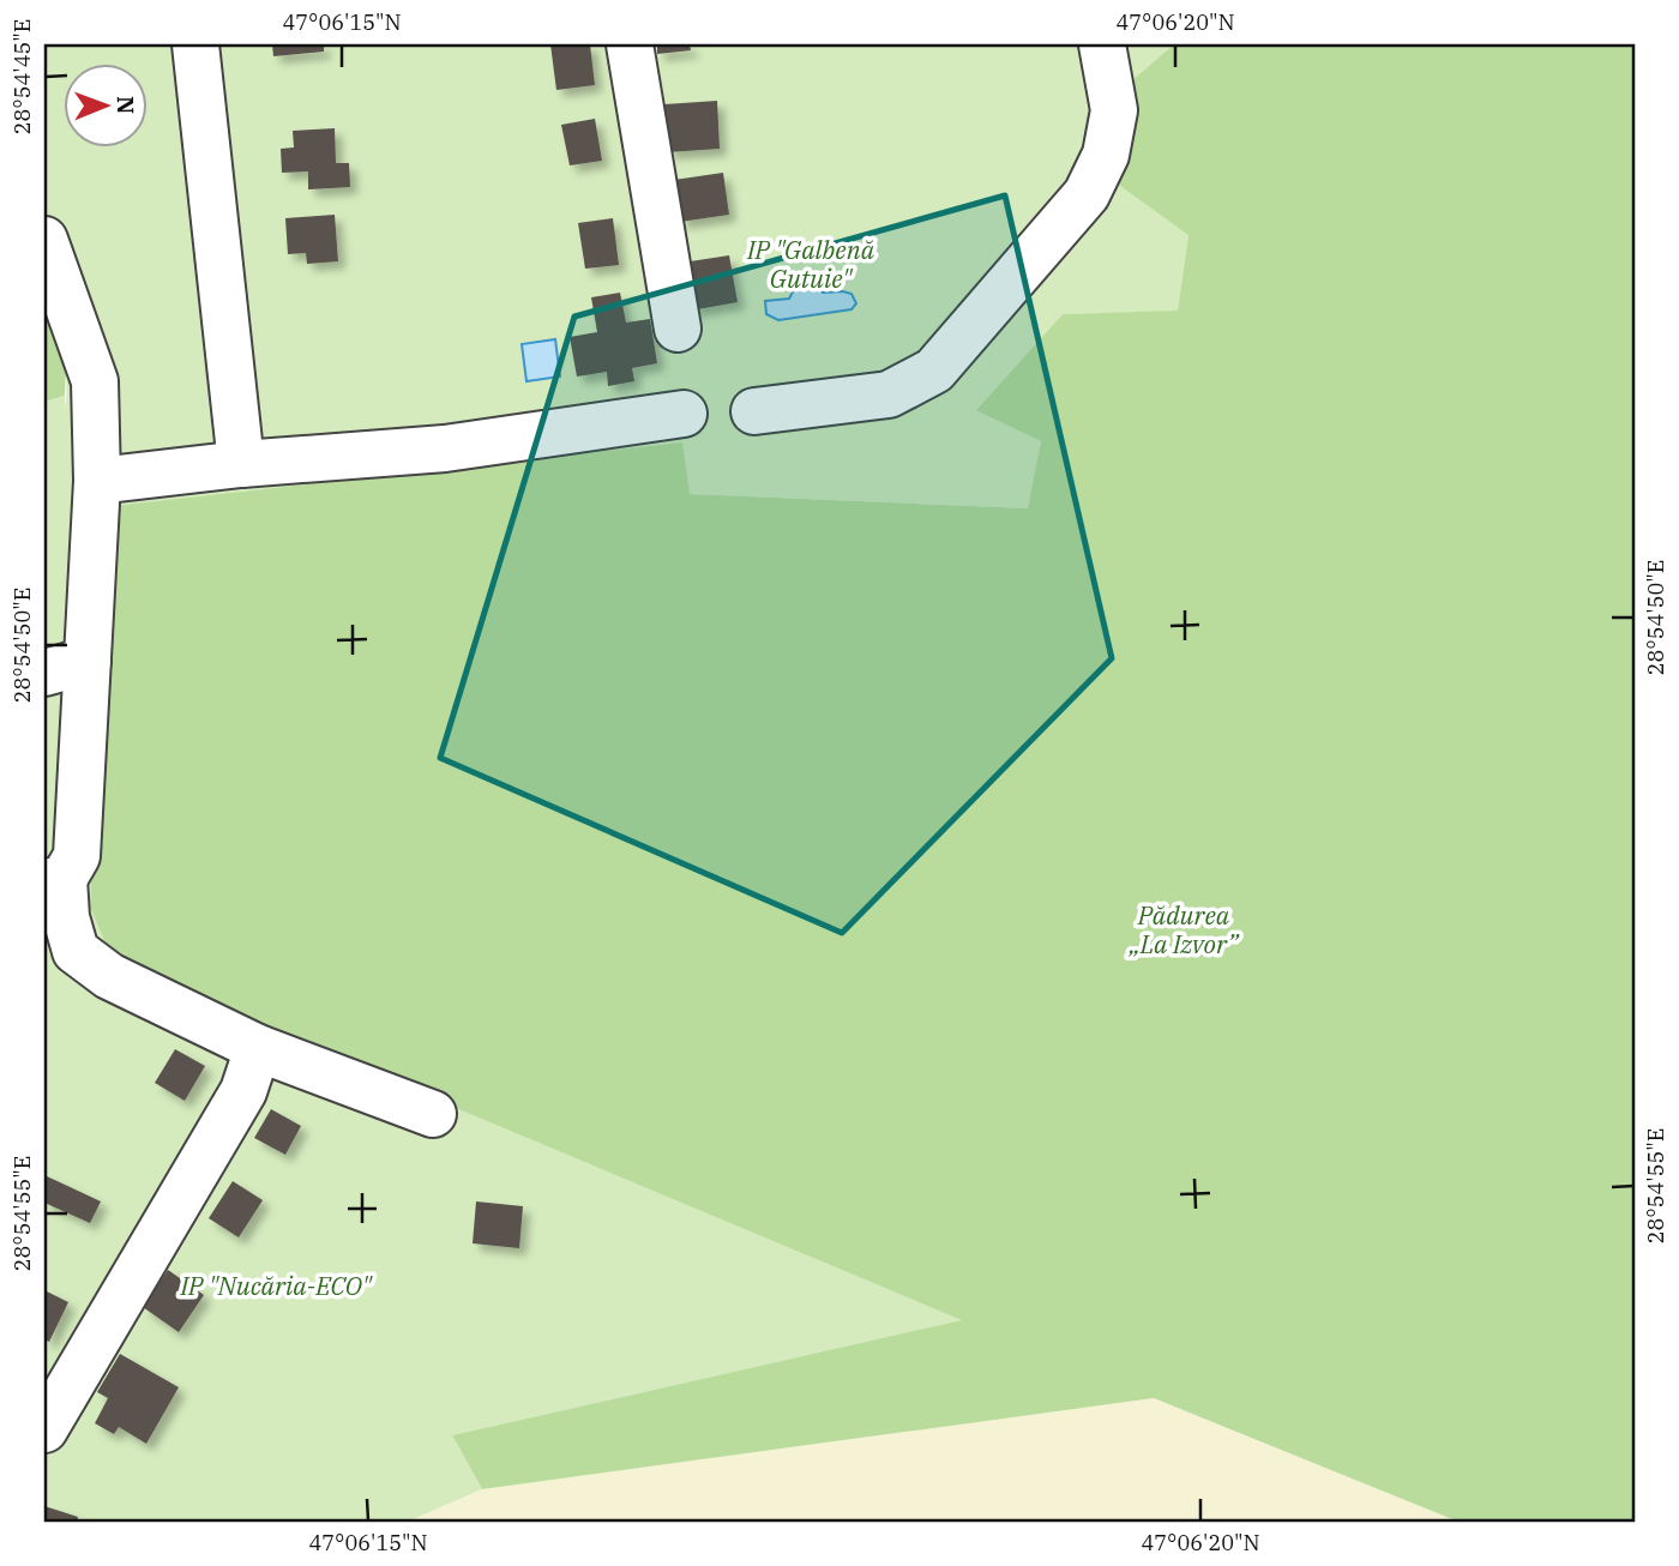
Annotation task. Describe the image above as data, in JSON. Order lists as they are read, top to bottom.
{
  "parks": ["IP \"Galbenă Gutuie\"", "Pădurea „La Izvor”", "IP \"Nucăria-ECO\""],
  "north": "right",
  "coordinates": [
    "47°06'15\"N",
    "47°06'20\"N",
    "28°54'45\"E",
    "28°54'50\"E",
    "28°54'55\"E"
  ]
}
